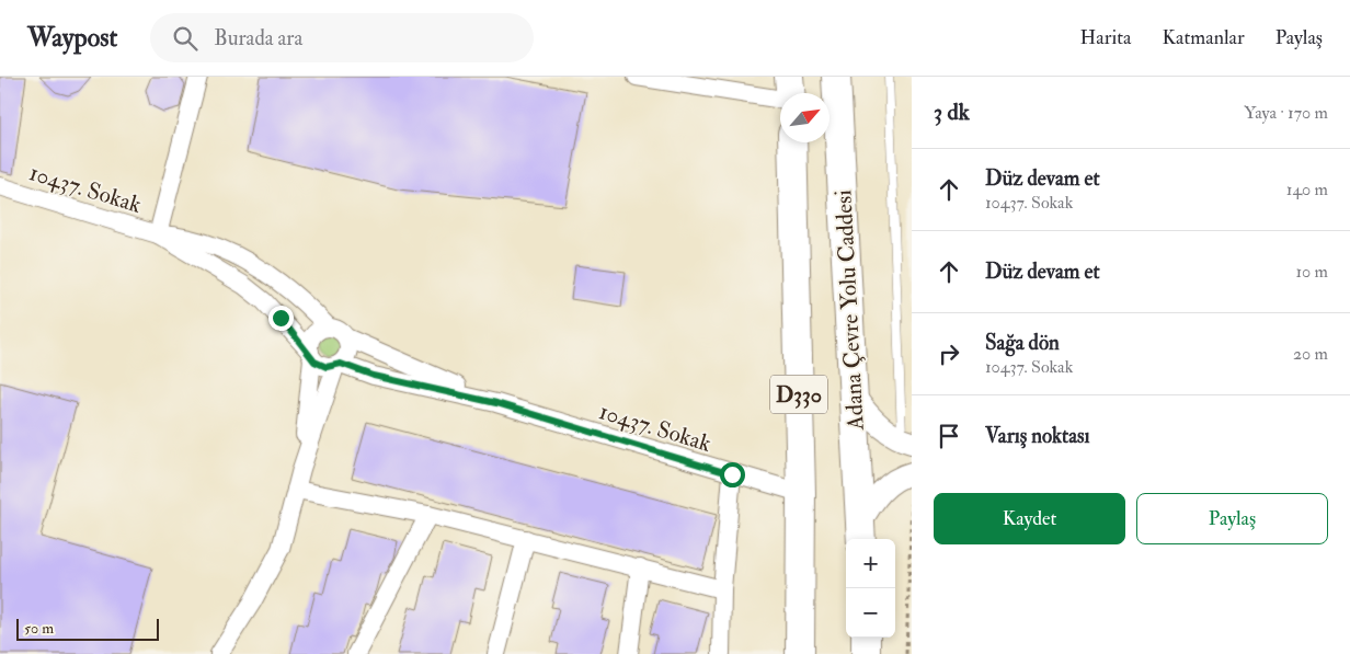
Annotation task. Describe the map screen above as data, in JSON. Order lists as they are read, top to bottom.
{
  "streets": {
    "highway": ["Adana Çevre Yolu Caddesi", "D330"],
    "street": ["10437. Sokak"]
  },
  "crossings": [
    ["10437. Sokak", "D330"]
  ],
  "scale_bar": "50 m",
  "north": "top right",
  "page": {
    "header": "Waypost",
    "search": "Burada ara",
    "nav": ["Harita", "Katmanlar", "Paylaş"],
    "heading": ["3 dk", "Yaya · 170 m"],
    "list": [
      ["Düz devam et", "10437. Sokak", "140 m"],
      ["Düz devam et", "10 m"],
      ["Sağa dön", "10437. Sokak", "20 m"],
      "Varış noktası"
    ],
    "buttons": ["Kaydet", "Paylaş"],
    "map_buttons": ["+", "−"],
    "scale": "50 m"
  }
}
